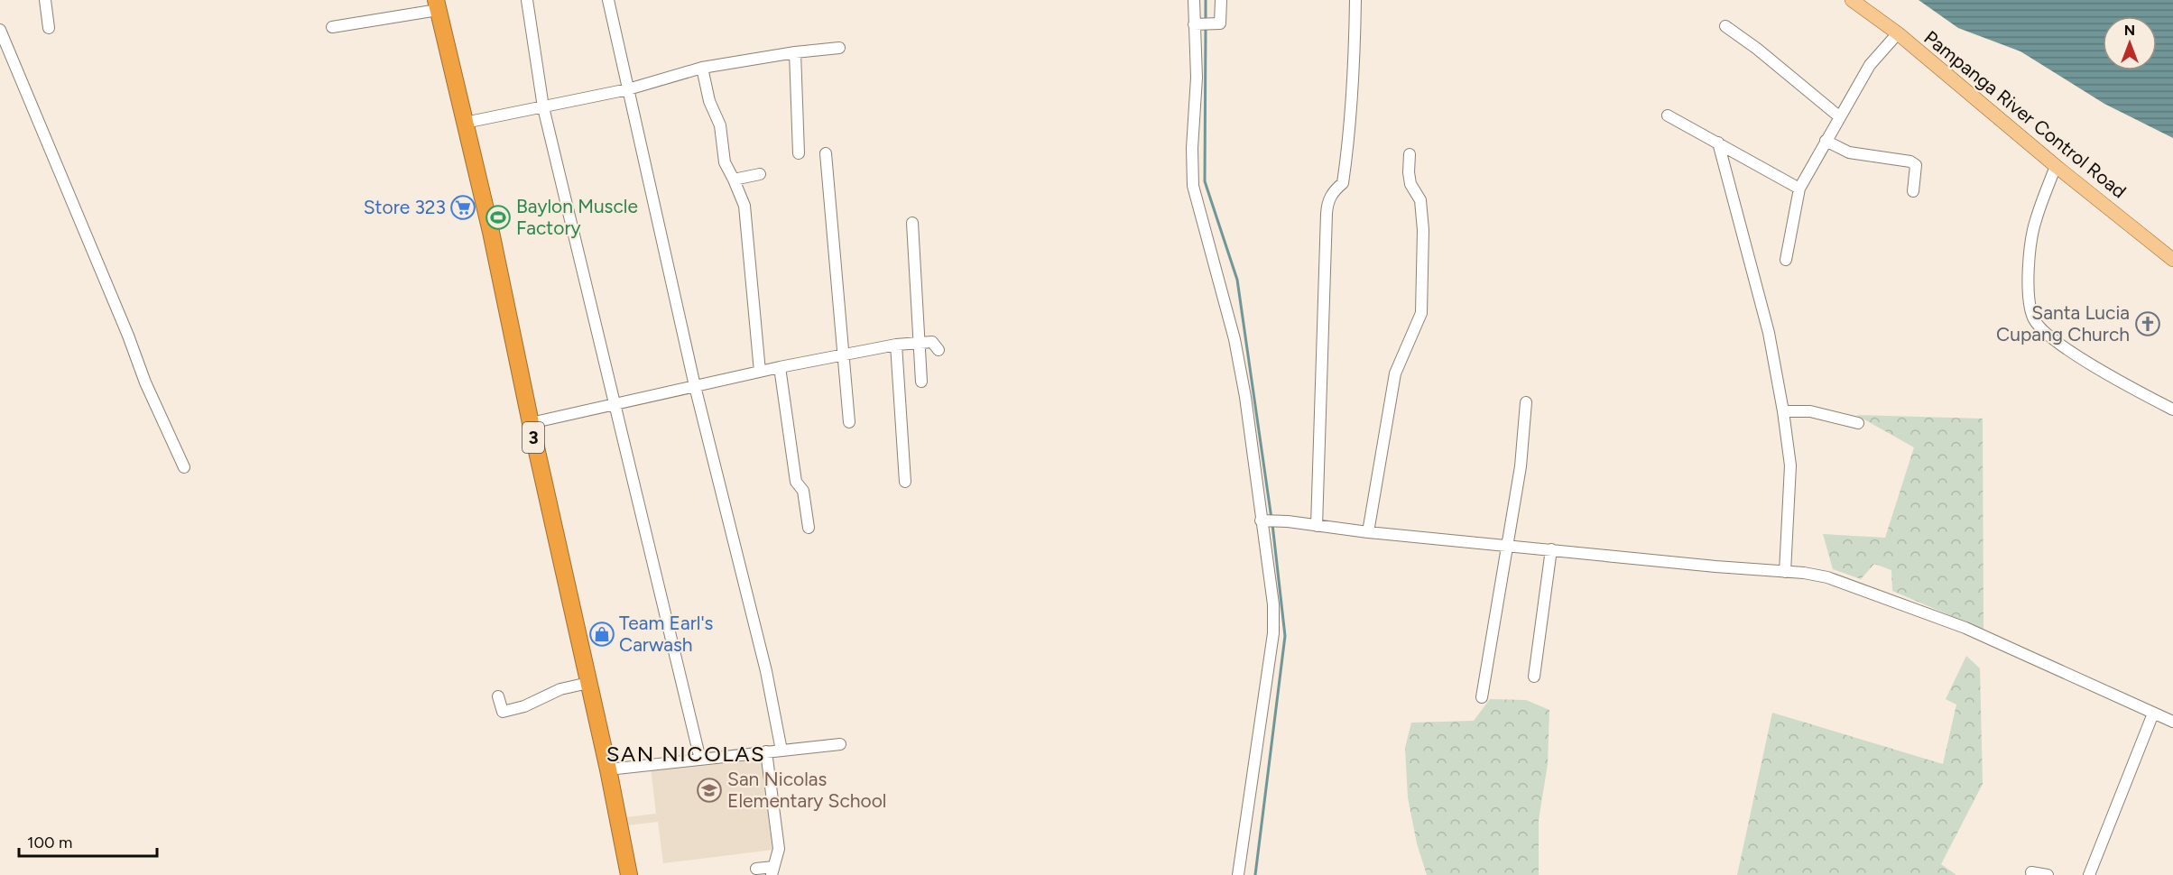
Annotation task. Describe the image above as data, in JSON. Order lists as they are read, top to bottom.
{
  "streets": {
    "highway": ["3"],
    "main road": ["Pampanga River Control Road"]
  },
  "districts": ["SAN NICOLAS"],
  "places": {
    "supermarket": ["Store 323"],
    "sports": ["Baylon Muscle Factory"],
    "church": ["Santa Lucia Cupang Church"],
    "shop": ["Team Earl's Carwash"],
    "school or university": ["San Nicolas Elementary School"]
  },
  "scale_bar": "100 m",
  "north": "top"
}
